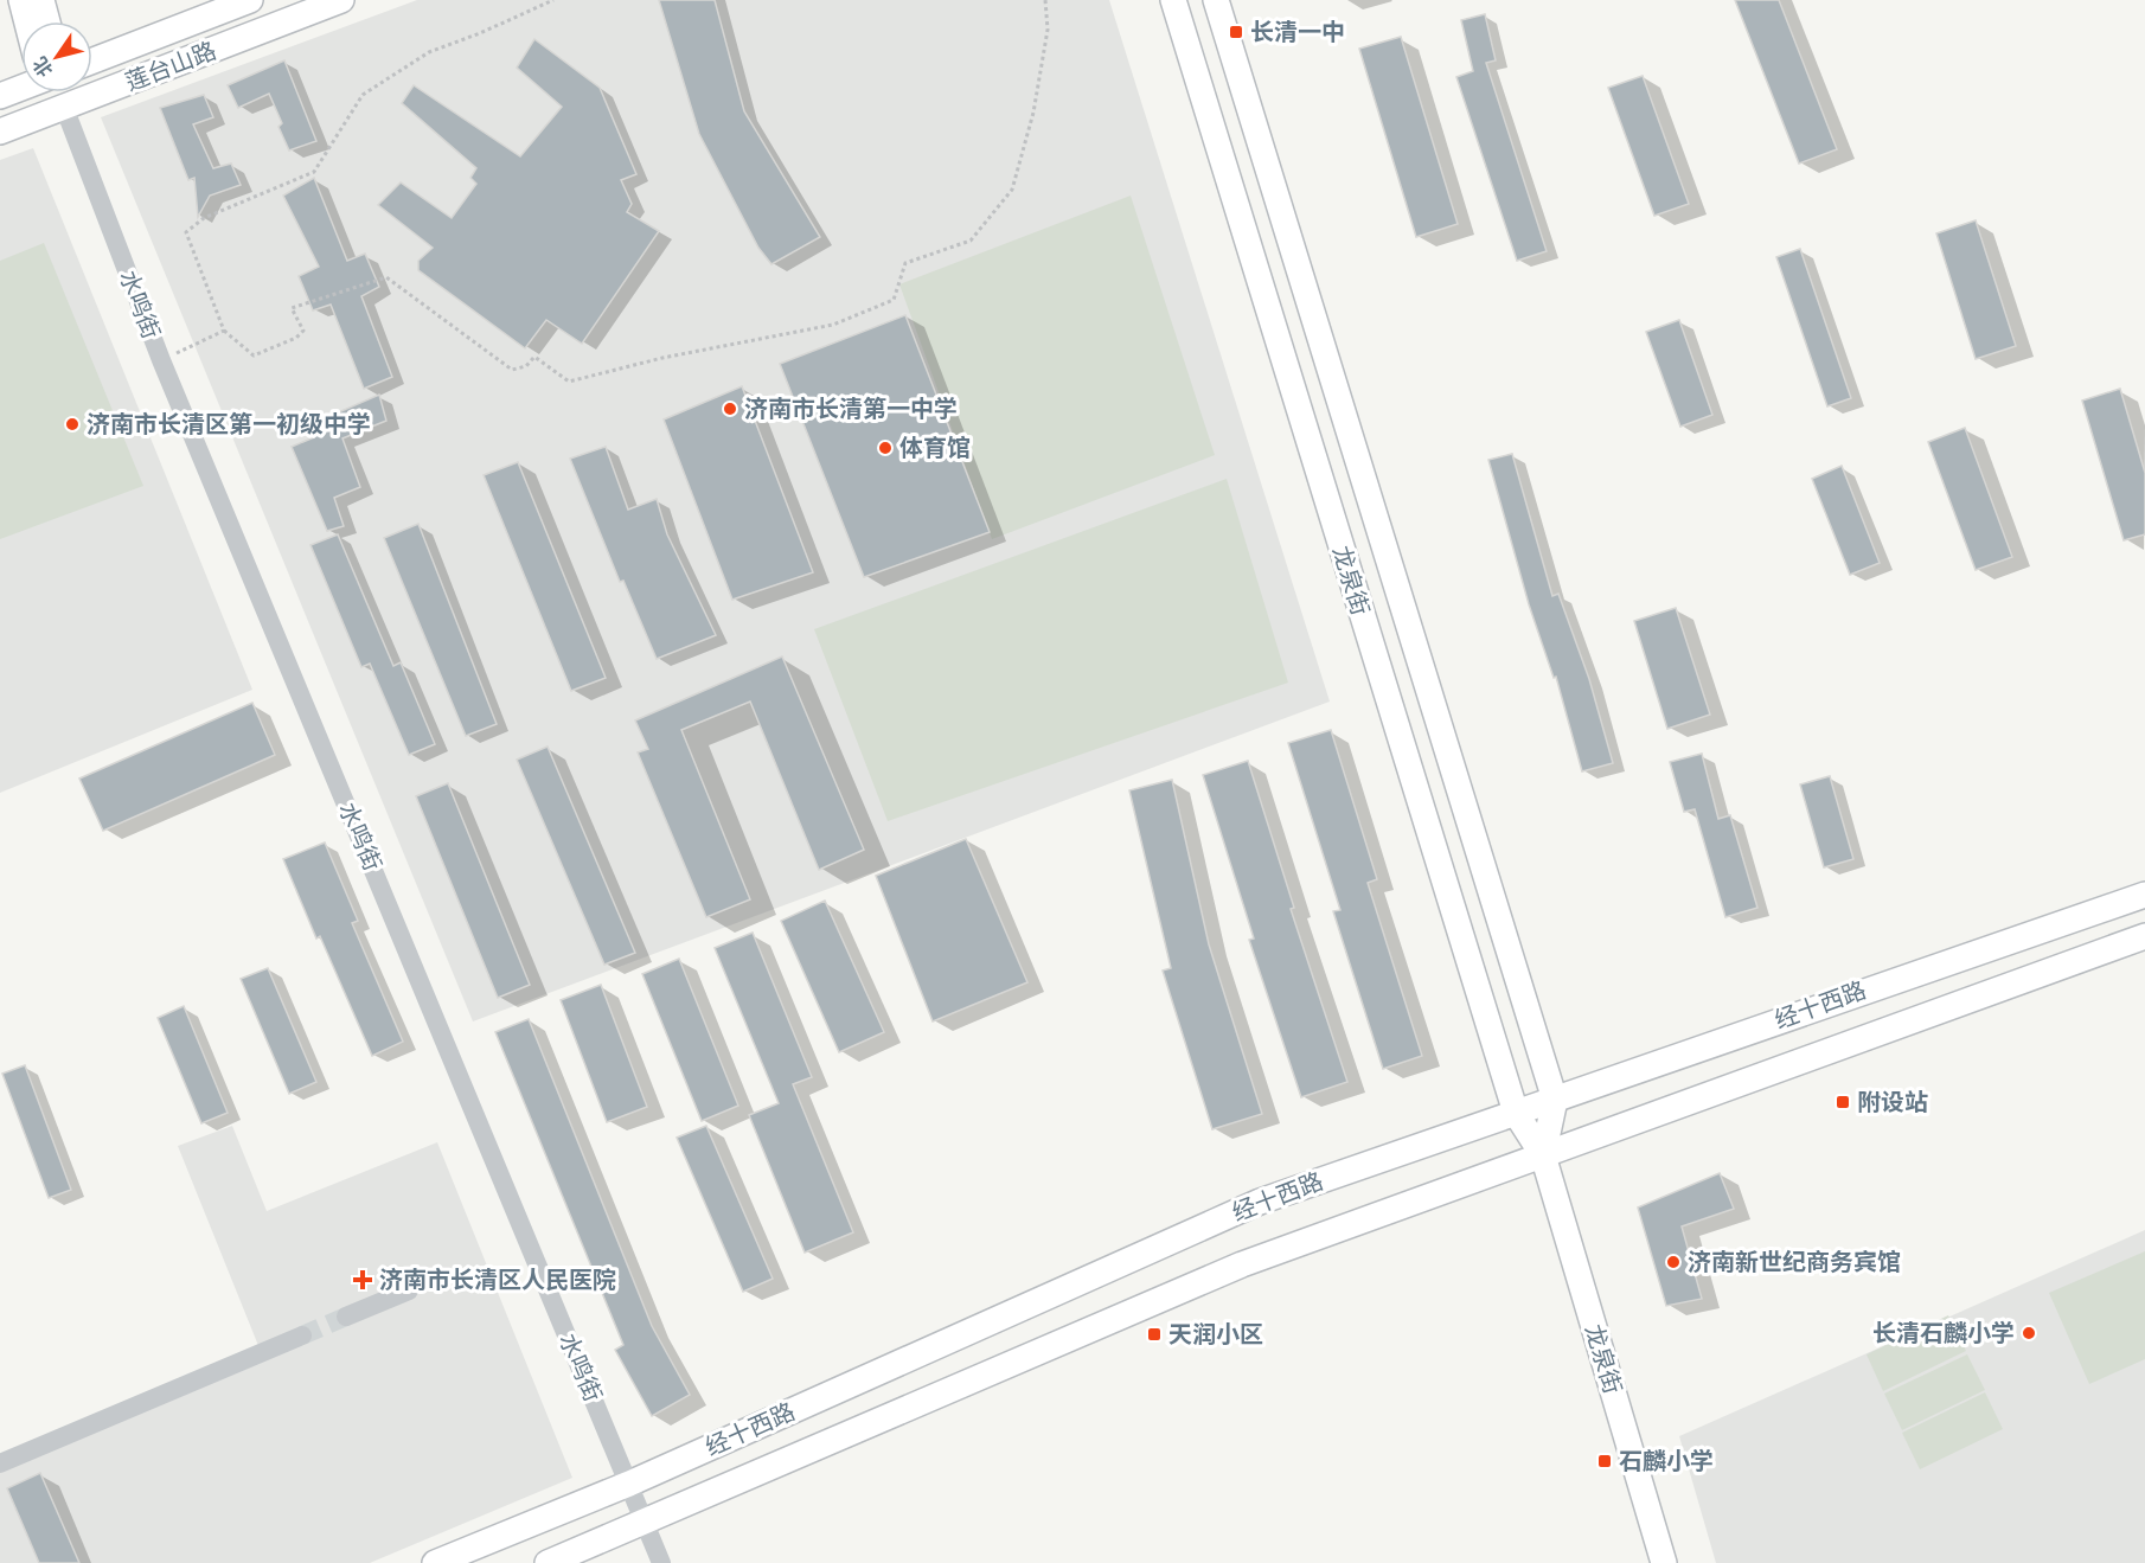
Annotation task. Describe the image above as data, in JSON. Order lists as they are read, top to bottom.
{
  "streets": {
    "main road": [
      "莲台山路",
      "水鸣街",
      "龙泉街",
      "经十西路"
    ]
  },
  "crossings": [
    ["莲台山路", "水鸣街"],
    ["水鸣街", "经十西路"],
    ["龙泉街", "经十西路"]
  ],
  "places": {
    "transit": [
      "长清一中",
      "附设站",
      "天润小区",
      "石麟小学"
    ],
    "other": [
      "济南市长清第一中学",
      "济南市长清区第一初级中学",
      "体育馆",
      "济南新世纪商务宾馆",
      "长清石麟小学"
    ],
    "health": ["济南市长清区人民医院"]
  },
  "north": "bottom left"
}
